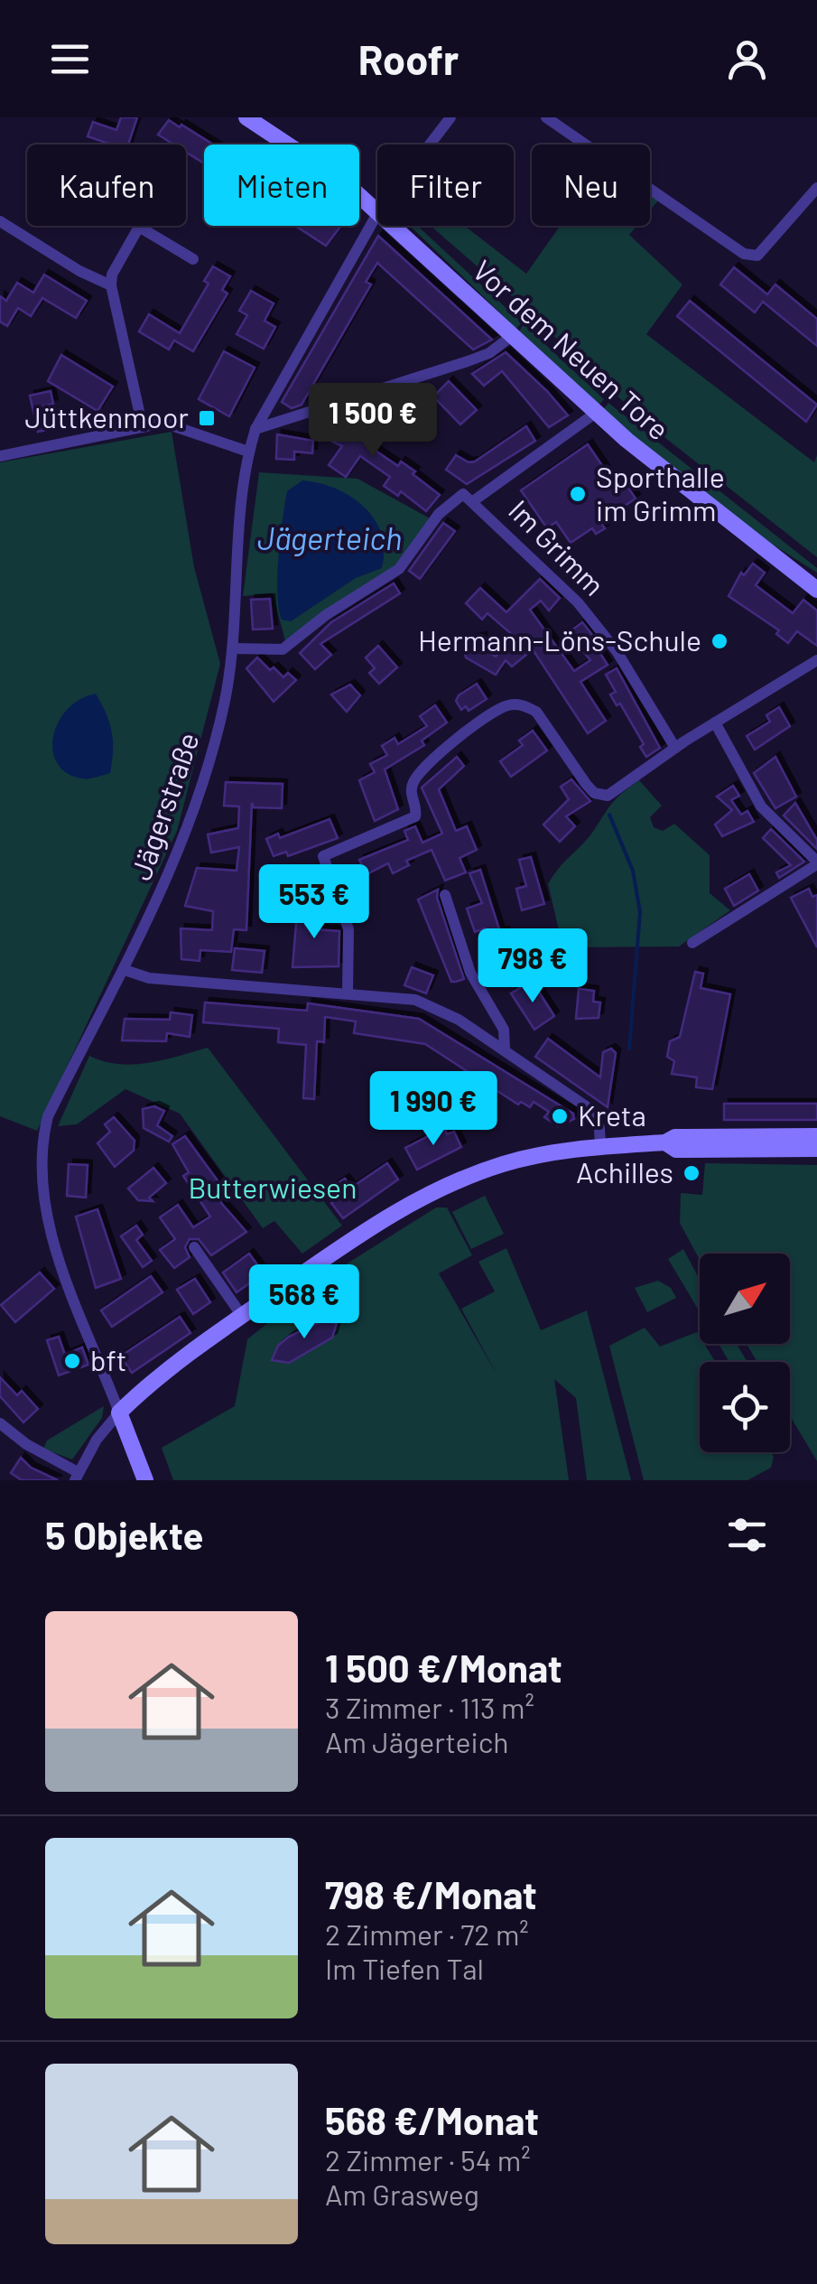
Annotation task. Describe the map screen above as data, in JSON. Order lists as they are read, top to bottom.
{
  "streets": {
    "main road": ["Vor dem Neuen Tore"],
    "street": ["Im Grimm", "Jägerstraße"]
  },
  "crossings": [
    ["Im Grimm", "Jägerstraße"]
  ],
  "water": ["Jägerteich"],
  "parks": ["Butterwiesen"],
  "places": {
    "transit": ["Jüttkenmoor"],
    "other": [
      "Sporthalle im Grimm",
      "Hermann-Löns-Schule",
      "Kreta",
      "Achilles",
      "bft"
    ]
  },
  "north": "top right",
  "page": {
    "header": "Roofr",
    "chip": [
      "Kaufen",
      "Mieten",
      "Filter",
      "Neu"
    ],
    "price": [
      "1 500 €",
      "553 €",
      "798 €",
      "1 990 €",
      "568 €"
    ],
    "heading": "5 Objekte",
    "list": [
      {
        "name": "1 500 €/Monat",
        "note": "3 Zimmer · 113 m² · Am Jägerteich"
      },
      {
        "name": "798 €/Monat",
        "note": "2 Zimmer · 72 m² · Im Tiefen Tal"
      },
      {
        "name": "568 €/Monat",
        "note": "2 Zimmer · 54 m² · Am Grasweg"
      }
    ]
  }
}
